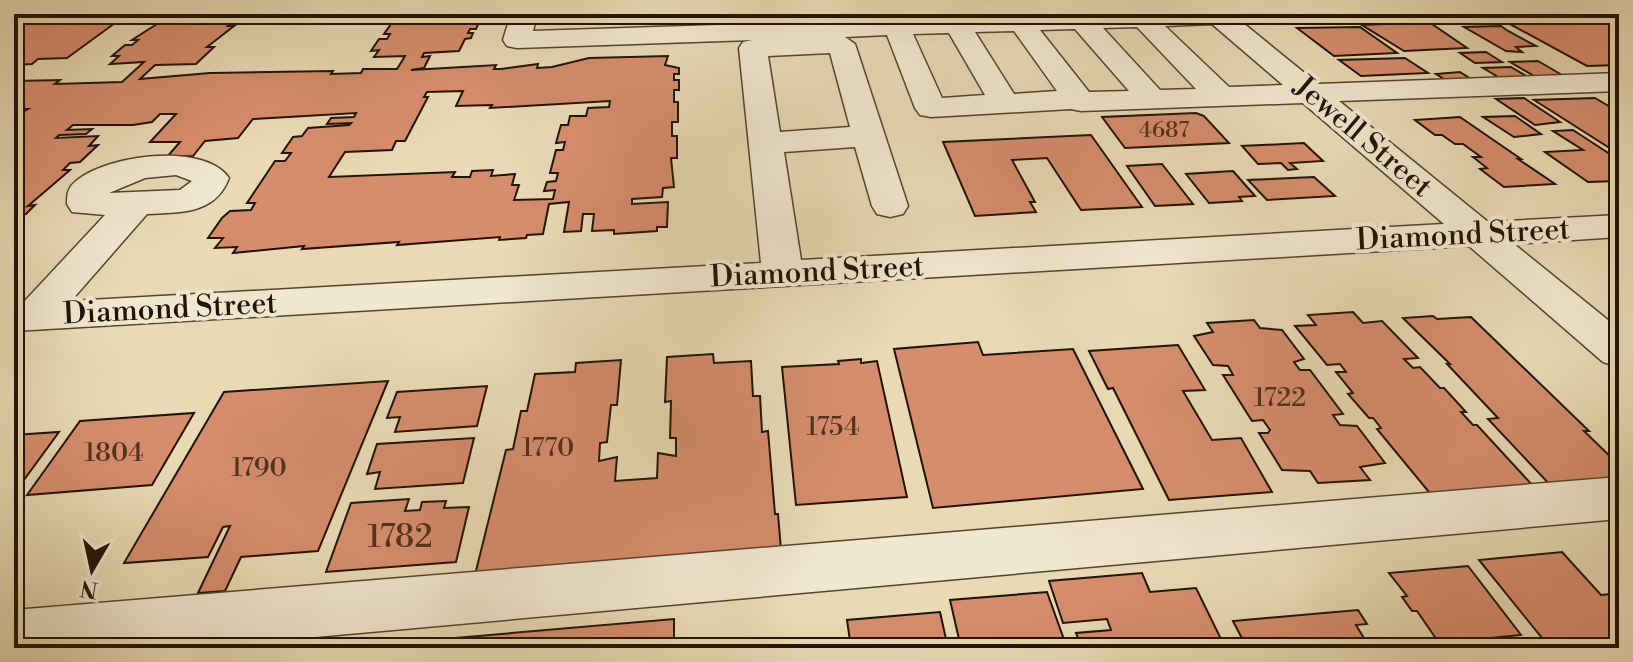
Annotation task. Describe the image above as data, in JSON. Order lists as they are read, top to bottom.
{
  "streets": {
    "street": ["Jewell Street", "Diamond Street"]
  },
  "crossings": [
    ["Jewell Street", "Diamond Street"]
  ],
  "house_numbers": [
    "4687",
    "1722",
    "1754",
    "1770",
    "1804",
    "1790",
    "1782"
  ],
  "north": "bottom"
}
